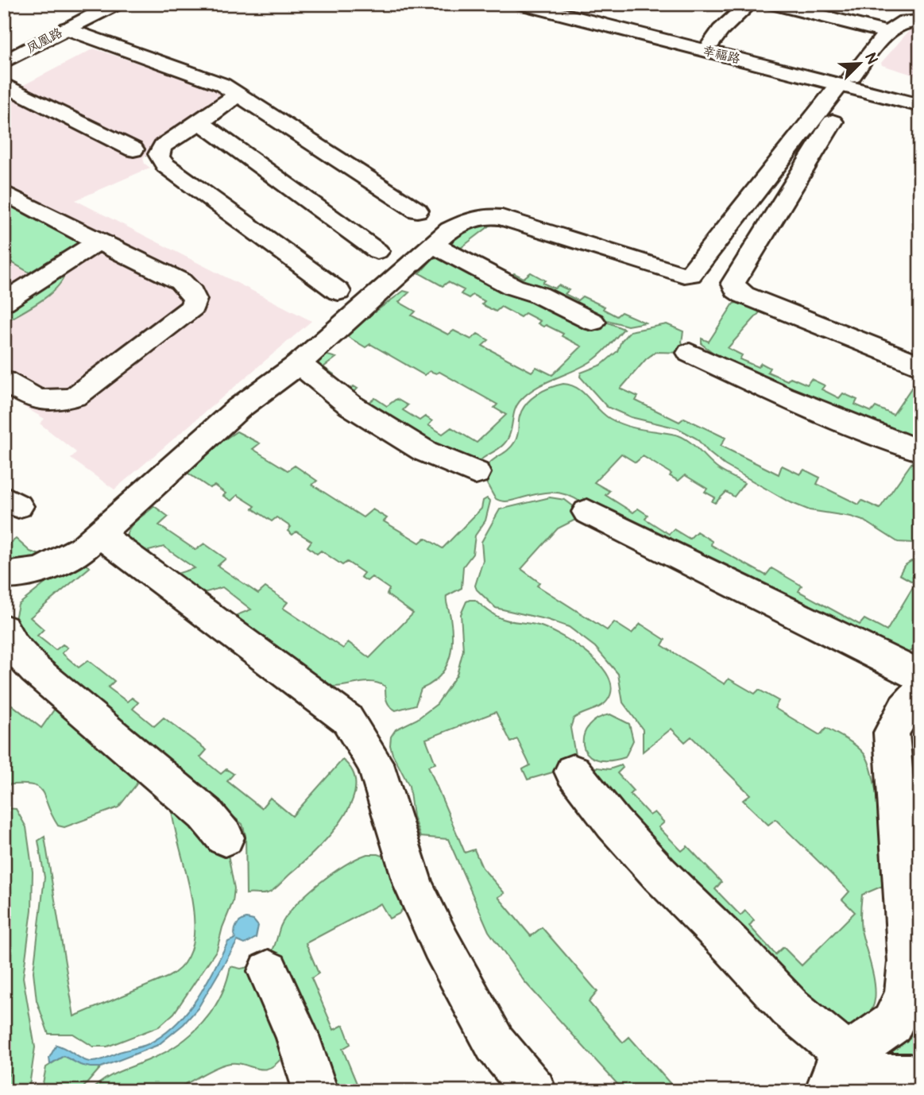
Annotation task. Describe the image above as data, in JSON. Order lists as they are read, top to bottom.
{
  "streets": {
    "street": ["凤凰路", "幸福路"]
  },
  "north": "top right"
}
